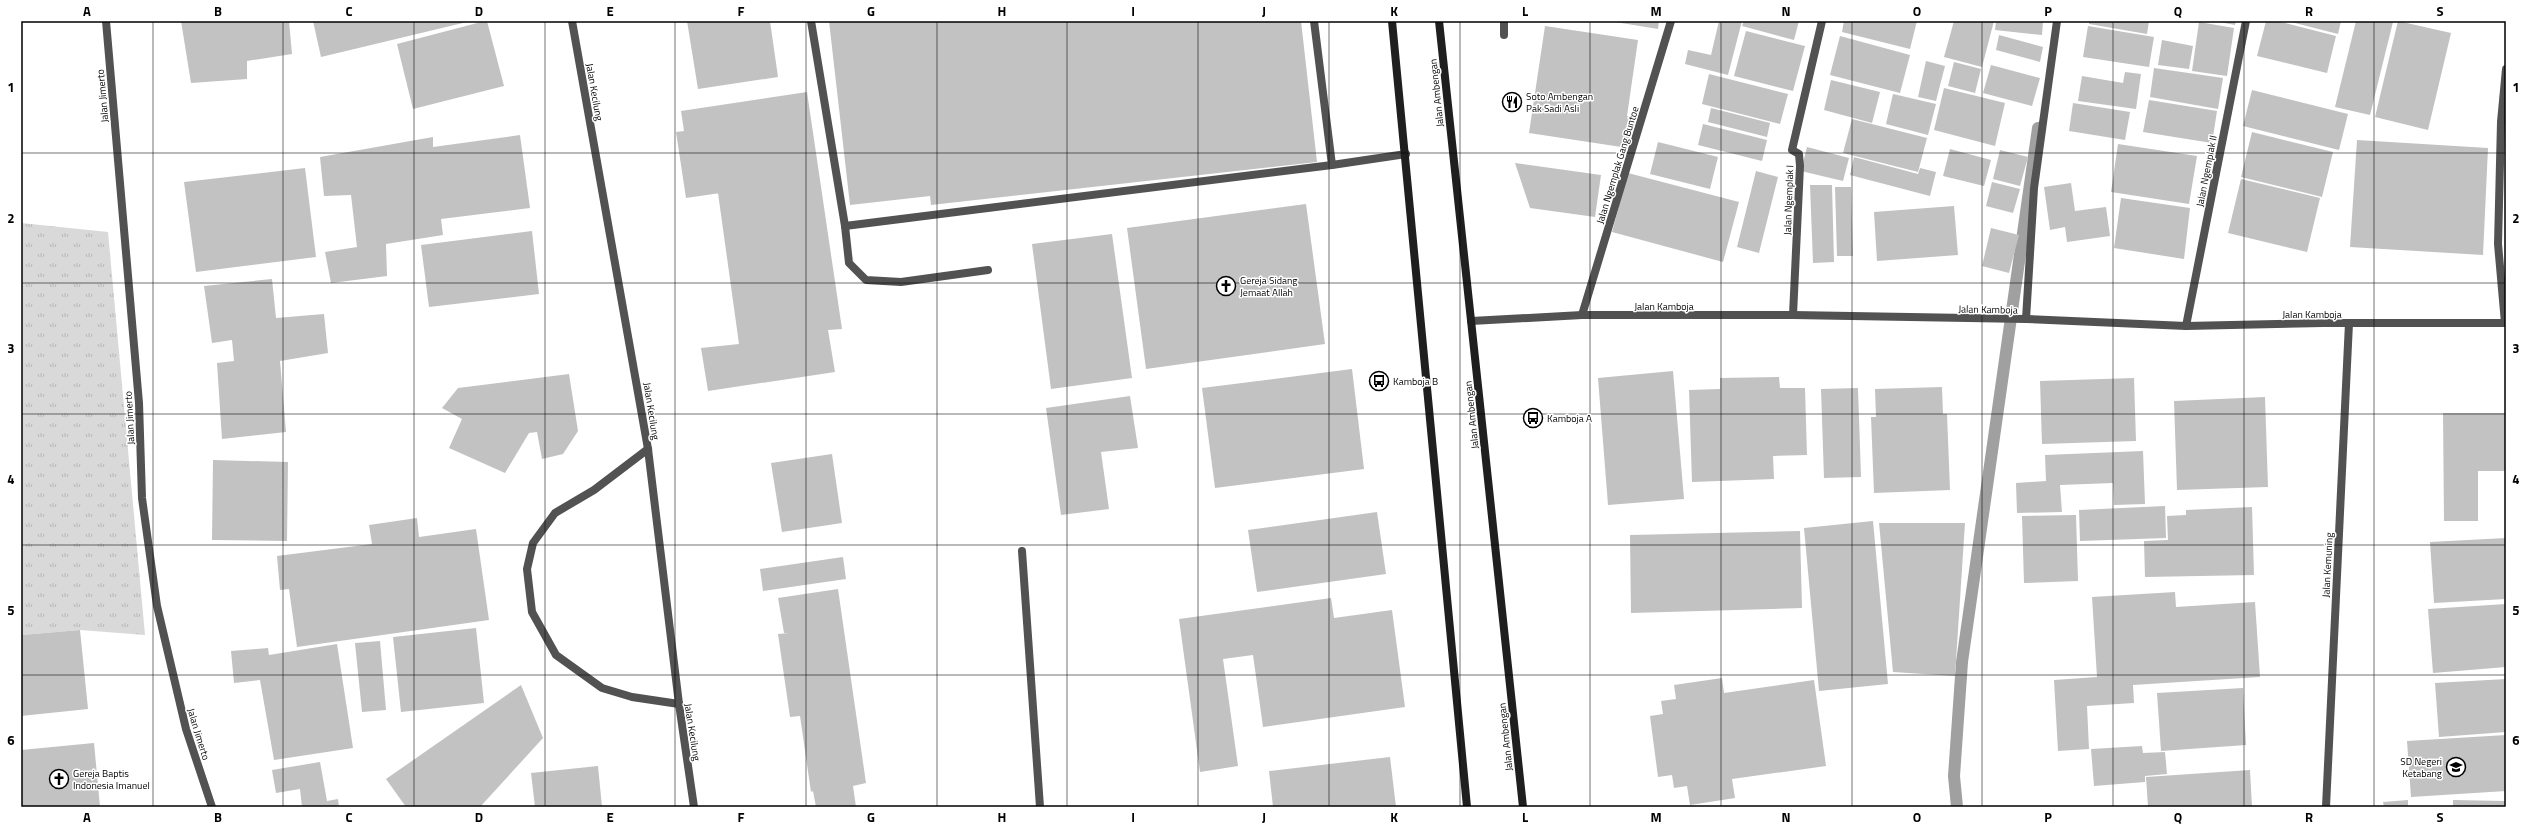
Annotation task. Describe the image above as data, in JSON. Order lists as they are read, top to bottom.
{
  "streets": {
    "main road": ["Jalan Ambengan"],
    "street": [
      "Jalan Kecilung",
      "Jalan Jimerto",
      "Jalan Ngemplak Gang Buntoe",
      "Jalan Ngemplak II",
      "Jalan Ngemplak I",
      "Jalan Kamboja",
      "Jalan Kemuning"
    ]
  },
  "crossings": [
    ["Jalan Ambengan", "Jalan Kamboja"],
    ["Jalan Ngemplak Gang Buntoe", "Jalan Kamboja"],
    ["Jalan Ngemplak II", "Jalan Kamboja"],
    ["Jalan Ngemplak I", "Jalan Kamboja"],
    ["Jalan Kamboja", "Jalan Kemuning"]
  ],
  "places": {
    "restaurant": ["Soto Ambengan Pak Sadi Asli"],
    "church": ["Gereja Sidang Jemaat Allah", "Gereja Baptis Indonesia Imanuel"],
    "bus stop": ["Kamboja B", "Kamboja A"],
    "school or university": ["SD Negeri Ketabang"]
  },
  "grid": {
    "columns": [
      "A",
      "B",
      "C",
      "D",
      "E",
      "F",
      "G",
      "H",
      "I",
      "J",
      "K",
      "L",
      "M",
      "N",
      "O",
      "P",
      "Q",
      "R",
      "S"
    ],
    "rows": [
      "1",
      "2",
      "3",
      "4",
      "5",
      "6"
    ]
  }
}
